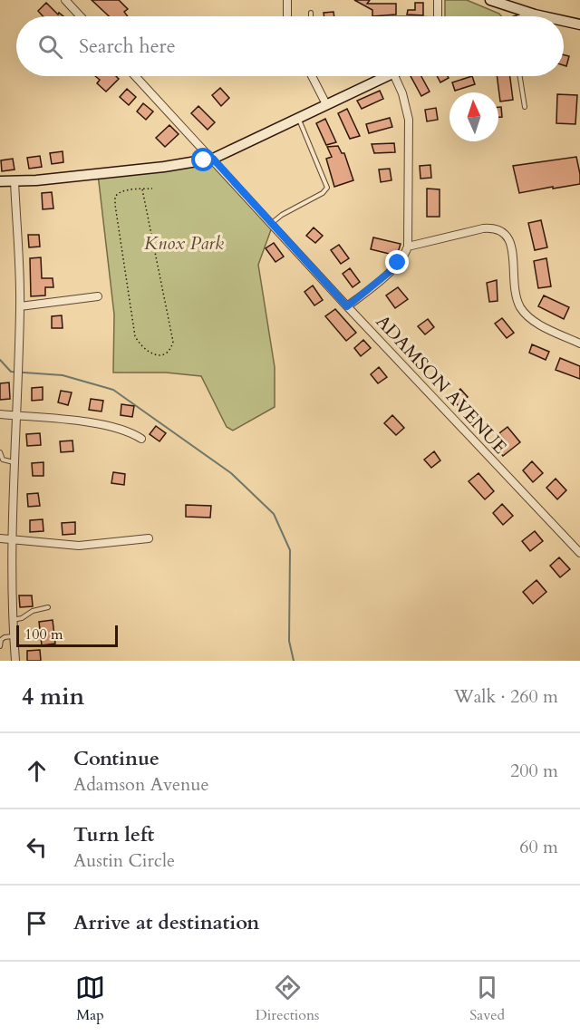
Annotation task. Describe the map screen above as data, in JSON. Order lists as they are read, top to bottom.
{
  "streets": {
    "street": ["ADAMSON AVENUE"]
  },
  "parks": ["Knox Park"],
  "scale_bar": "100 m",
  "north": "top",
  "page": {
    "search": "Search here",
    "scale": "100 m",
    "heading": ["4 min", "Walk · 260 m"],
    "list": [
      ["Continue", "Adamson Avenue", "200 m"],
      ["Turn left", "Austin Circle", "60 m"],
      "Arrive at destination"
    ],
    "nav": ["Map", "Directions", "Saved"]
  }
}
